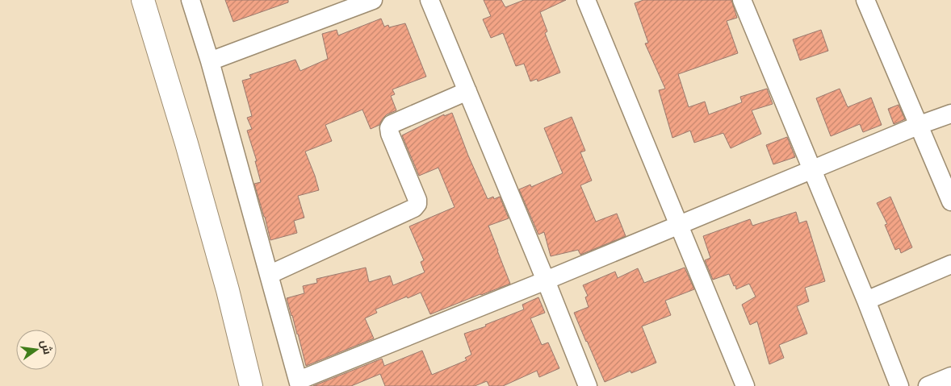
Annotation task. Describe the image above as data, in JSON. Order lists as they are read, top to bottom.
{
  "north": "right"
}
